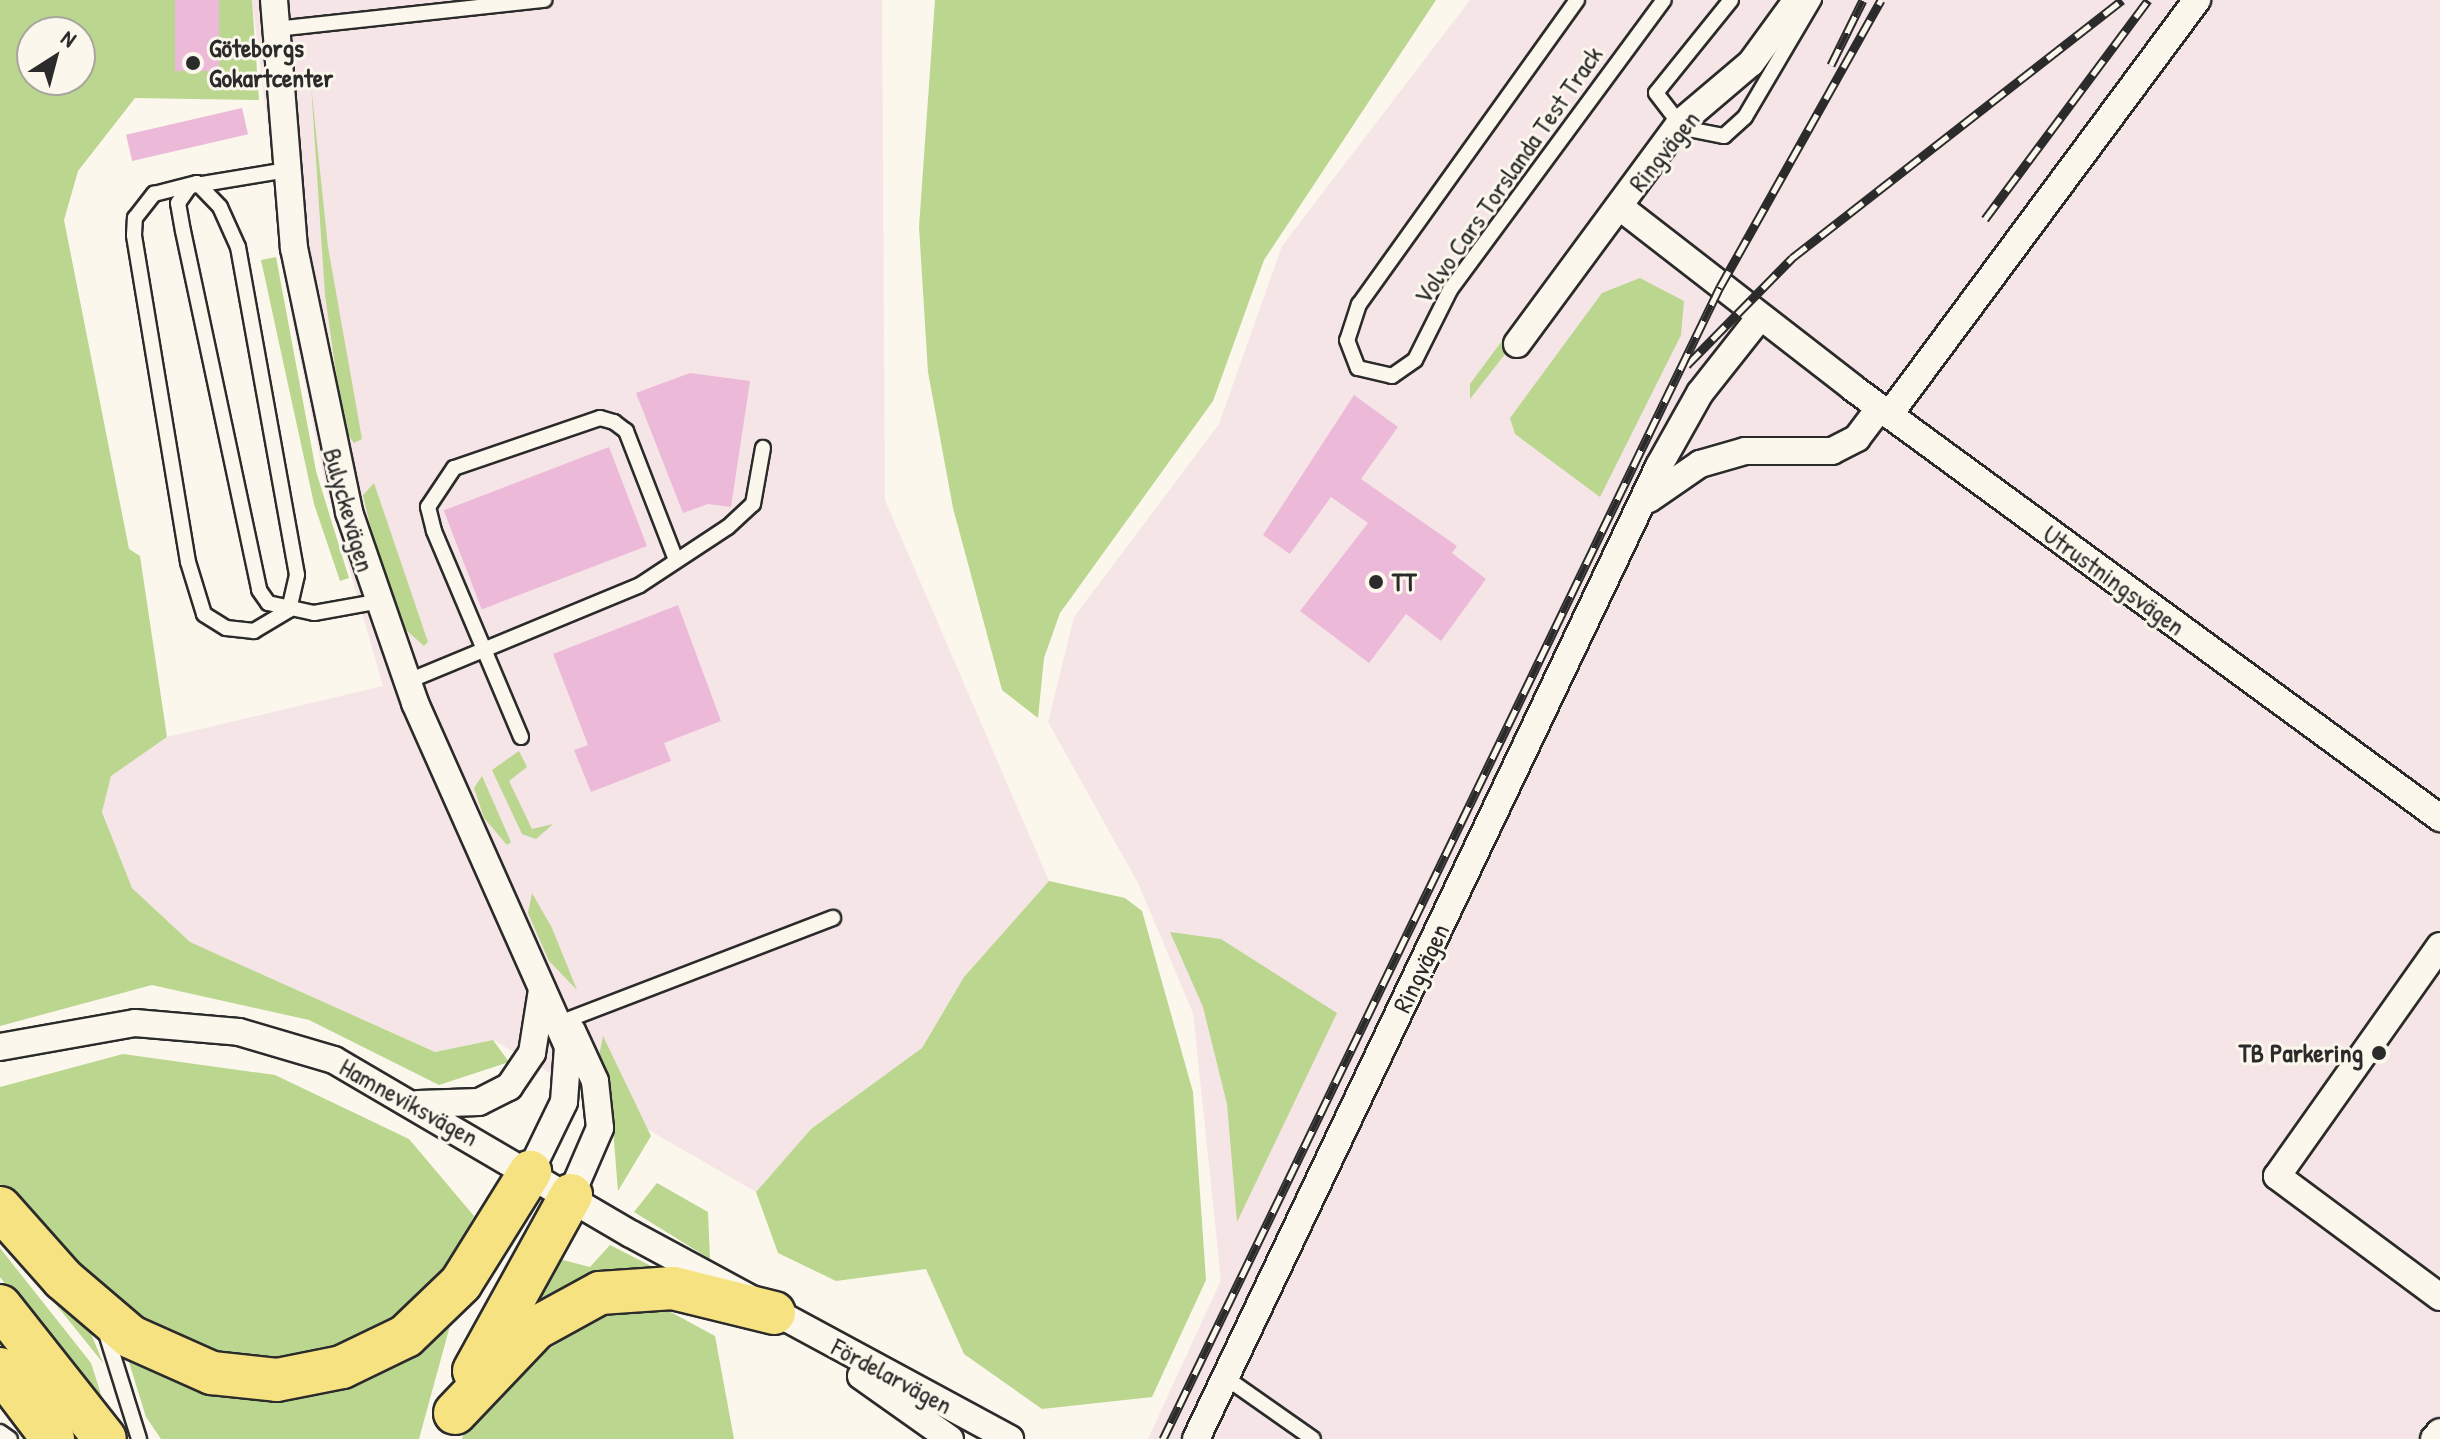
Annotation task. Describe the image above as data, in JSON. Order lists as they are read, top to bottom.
{
  "streets": {
    "street": [
      "Ringvägen",
      "Bulyckevägen",
      "Utrustningsvägen",
      "Hamneviksvägen",
      "Fördelarvägen"
    ],
    "lane": ["Volvo Cars Torslanda Test Track"]
  },
  "crossings": [
    ["Ringvägen", "Utrustningsvägen"],
    ["Bulyckevägen", "Hamneviksvägen"],
    ["Bulyckevägen", "Fördelarvägen"],
    ["Hamneviksvägen", "Fördelarvägen"]
  ],
  "places": ["Göteborgs Gokartcenter", "TT", "TB Parkering"],
  "north": "top right"
}
